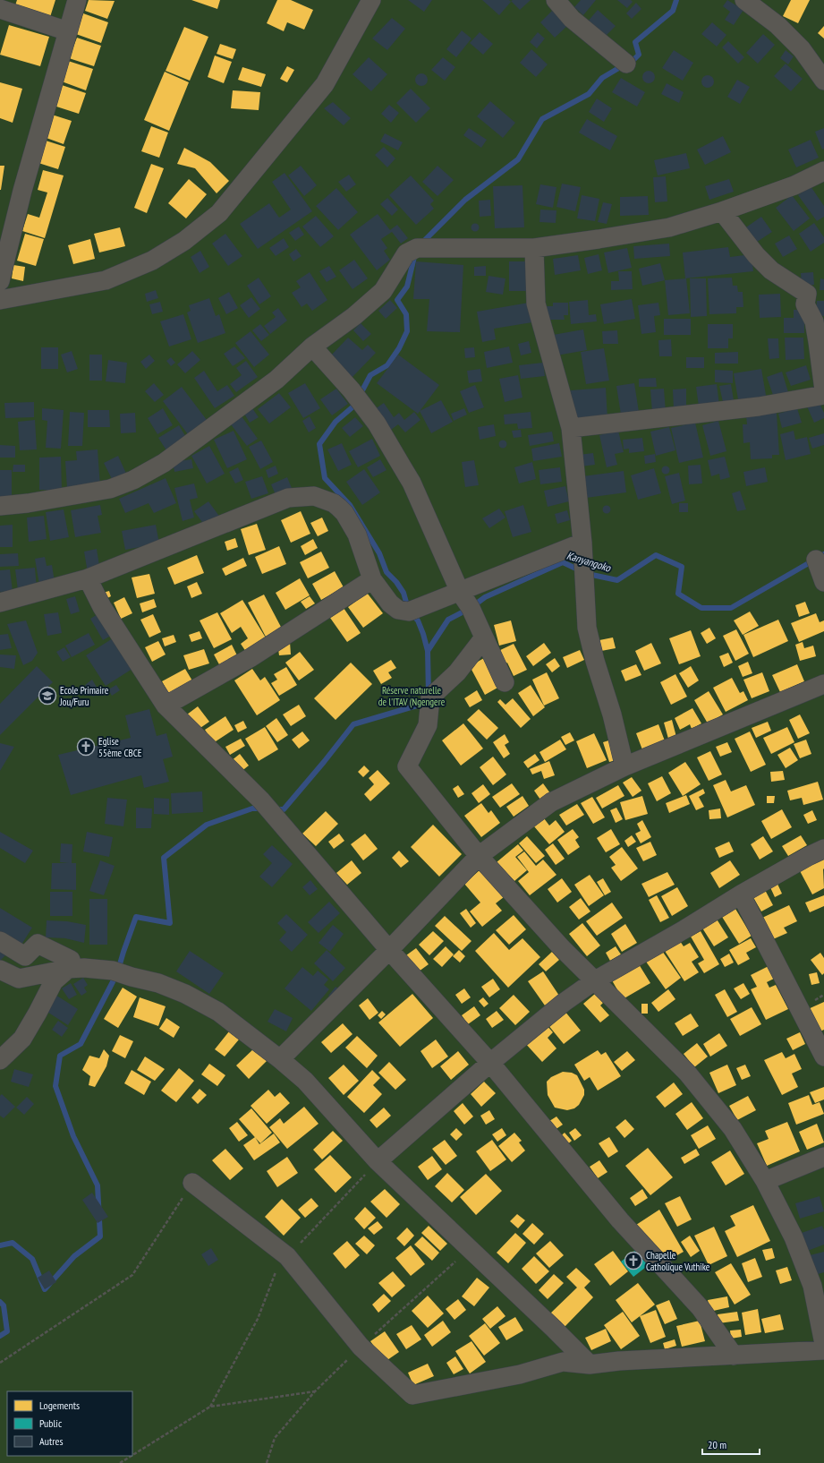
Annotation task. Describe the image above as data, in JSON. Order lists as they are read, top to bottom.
{
  "water": ["Kanyangoko"],
  "parks": ["Réserve naturelle de l'ITAV (Ngengere"],
  "places": {
    "school or university": ["Ecole Primaire Jou/Furu"],
    "church": ["Eglise 55ème CBCE", "Chapelle Catholique Vuthike"]
  },
  "legend": ["Logements", "Public", "Autres"],
  "scale_bar": "20 m"
}
